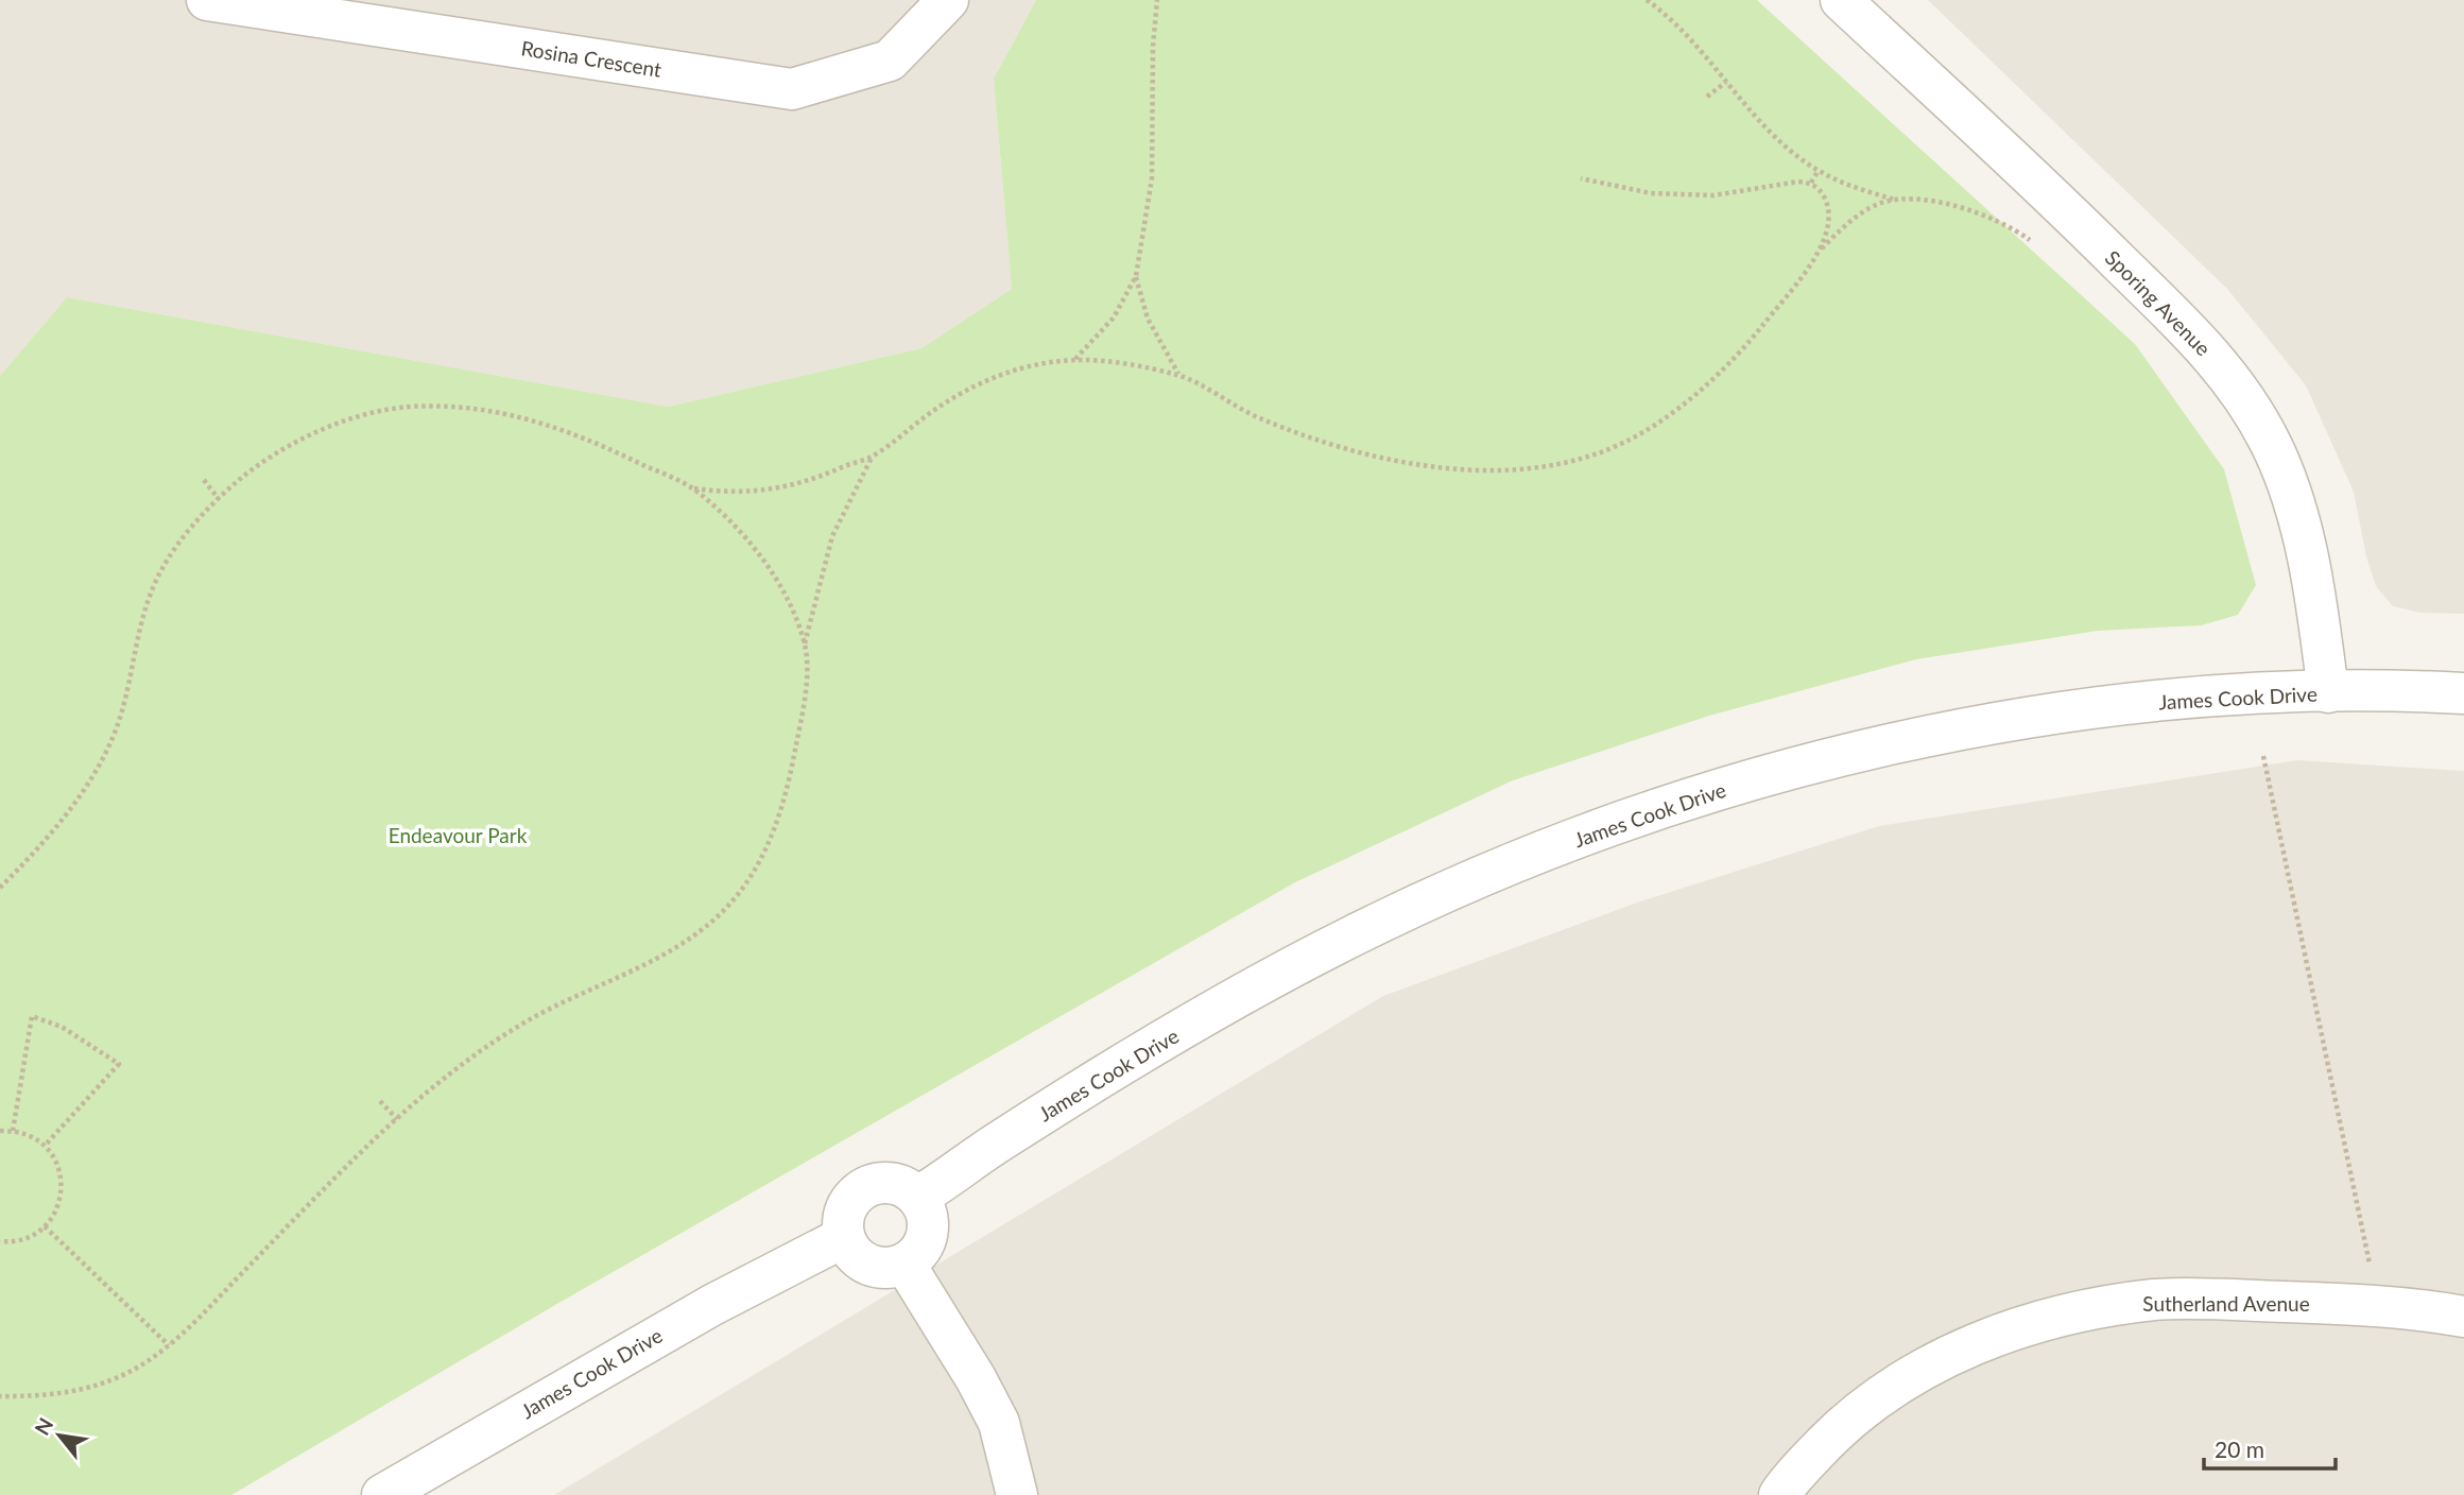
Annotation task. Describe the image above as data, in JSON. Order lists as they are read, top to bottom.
{
  "streets": {
    "street": [
      "Rosina Crescent",
      "Sporing Avenue",
      "James Cook Drive",
      "Sutherland Avenue"
    ]
  },
  "crossings": [
    ["Sporing Avenue", "James Cook Drive"]
  ],
  "parks": ["Endeavour Park"],
  "scale_bar": "20 m",
  "north": "top left"
}
